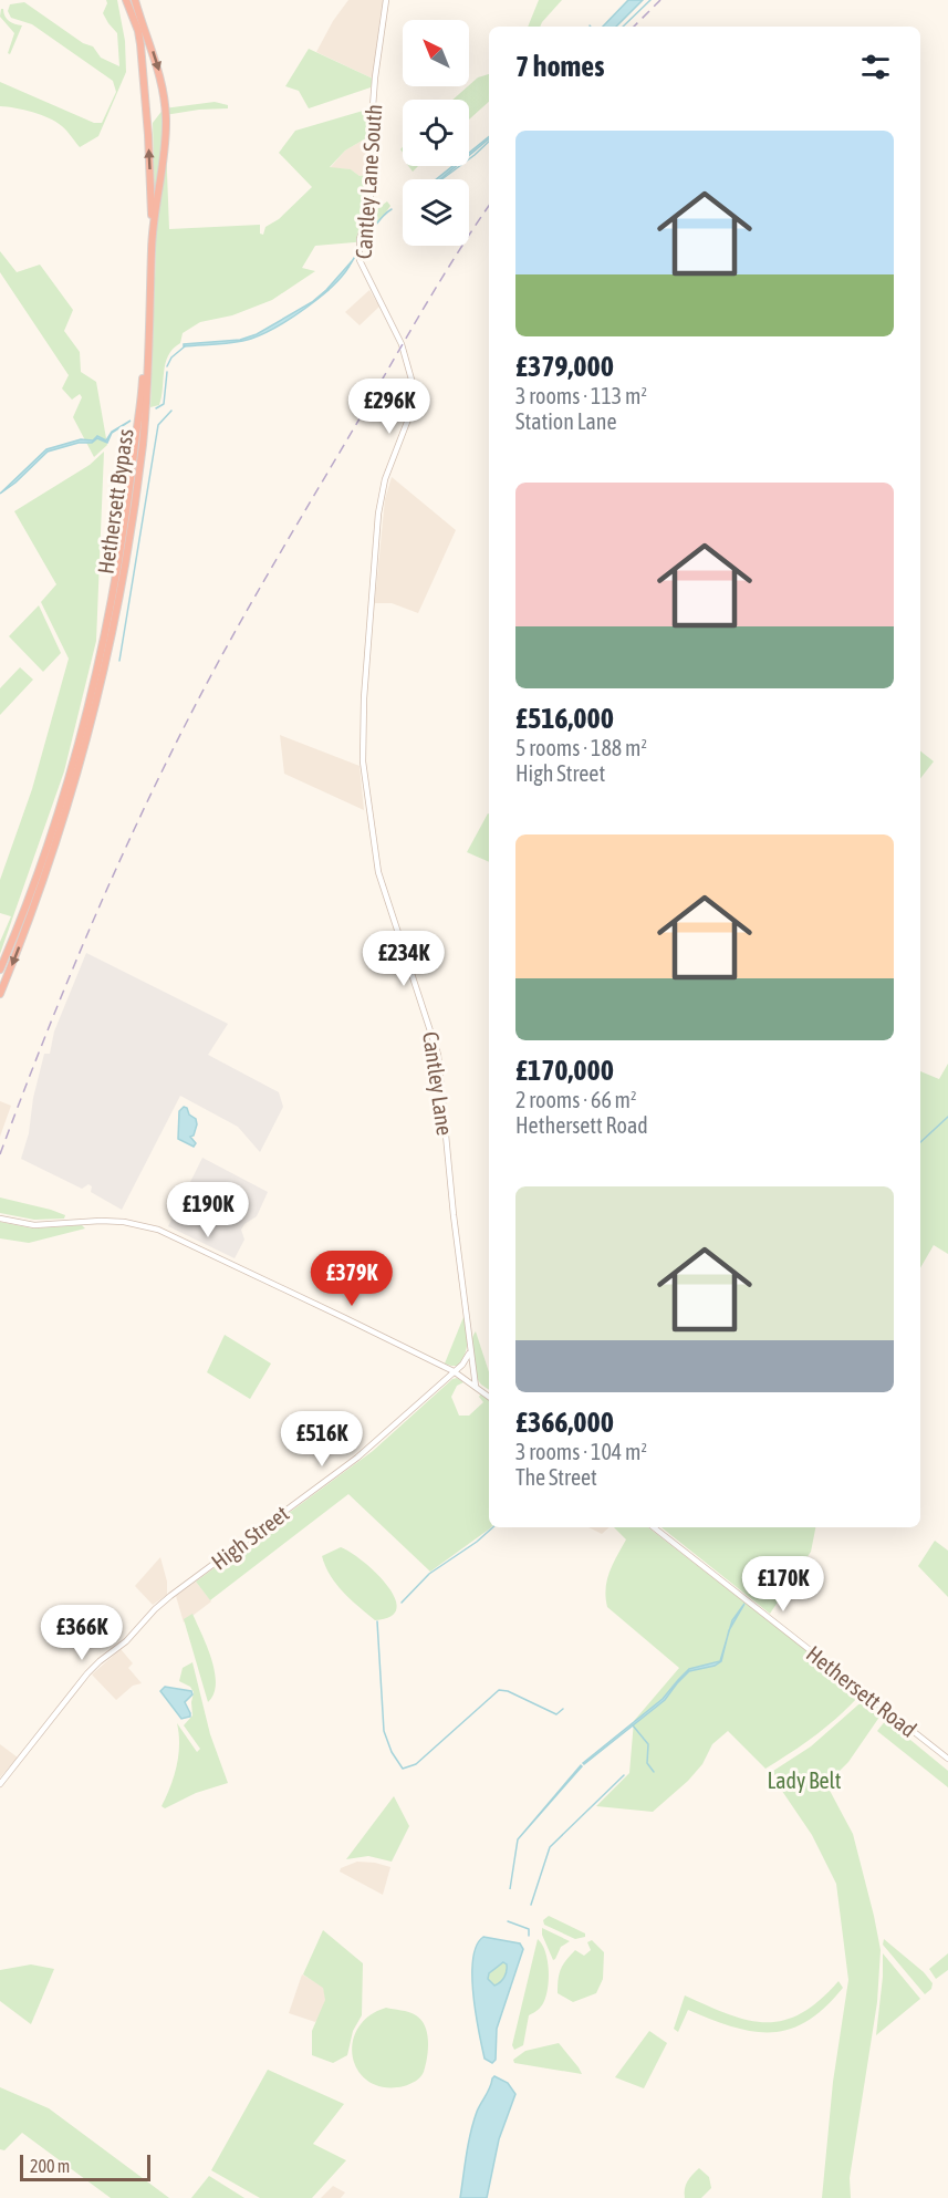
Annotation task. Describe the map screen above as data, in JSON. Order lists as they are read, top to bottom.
{
  "streets": {
    "highway": ["Hethersett Bypass"],
    "street": [
      "Cantley Lane South",
      "Cantley Lane",
      "High Street",
      "Hethersett Road"
    ]
  },
  "crossings": [
    ["Cantley Lane South", "Cantley Lane"]
  ],
  "parks": ["Lady Belt"],
  "scale_bar": "200 m",
  "north": "top left",
  "page": {
    "heading": "7 homes",
    "list": [
      {
        "name": "£379,000",
        "note": "3 rooms · 113 m² · Station Lane"
      },
      {
        "name": "£516,000",
        "note": "5 rooms · 188 m² · High Street"
      },
      {
        "name": "£170,000",
        "note": "2 rooms · 66 m² · Hethersett Road"
      },
      {
        "name": "£366,000",
        "note": "3 rooms · 104 m² · The Street"
      }
    ],
    "price": [
      "£296K",
      "£234K",
      "£190K",
      "£379K",
      "£516K",
      "£170K",
      "£366K"
    ],
    "scale": "200 m"
  }
}
